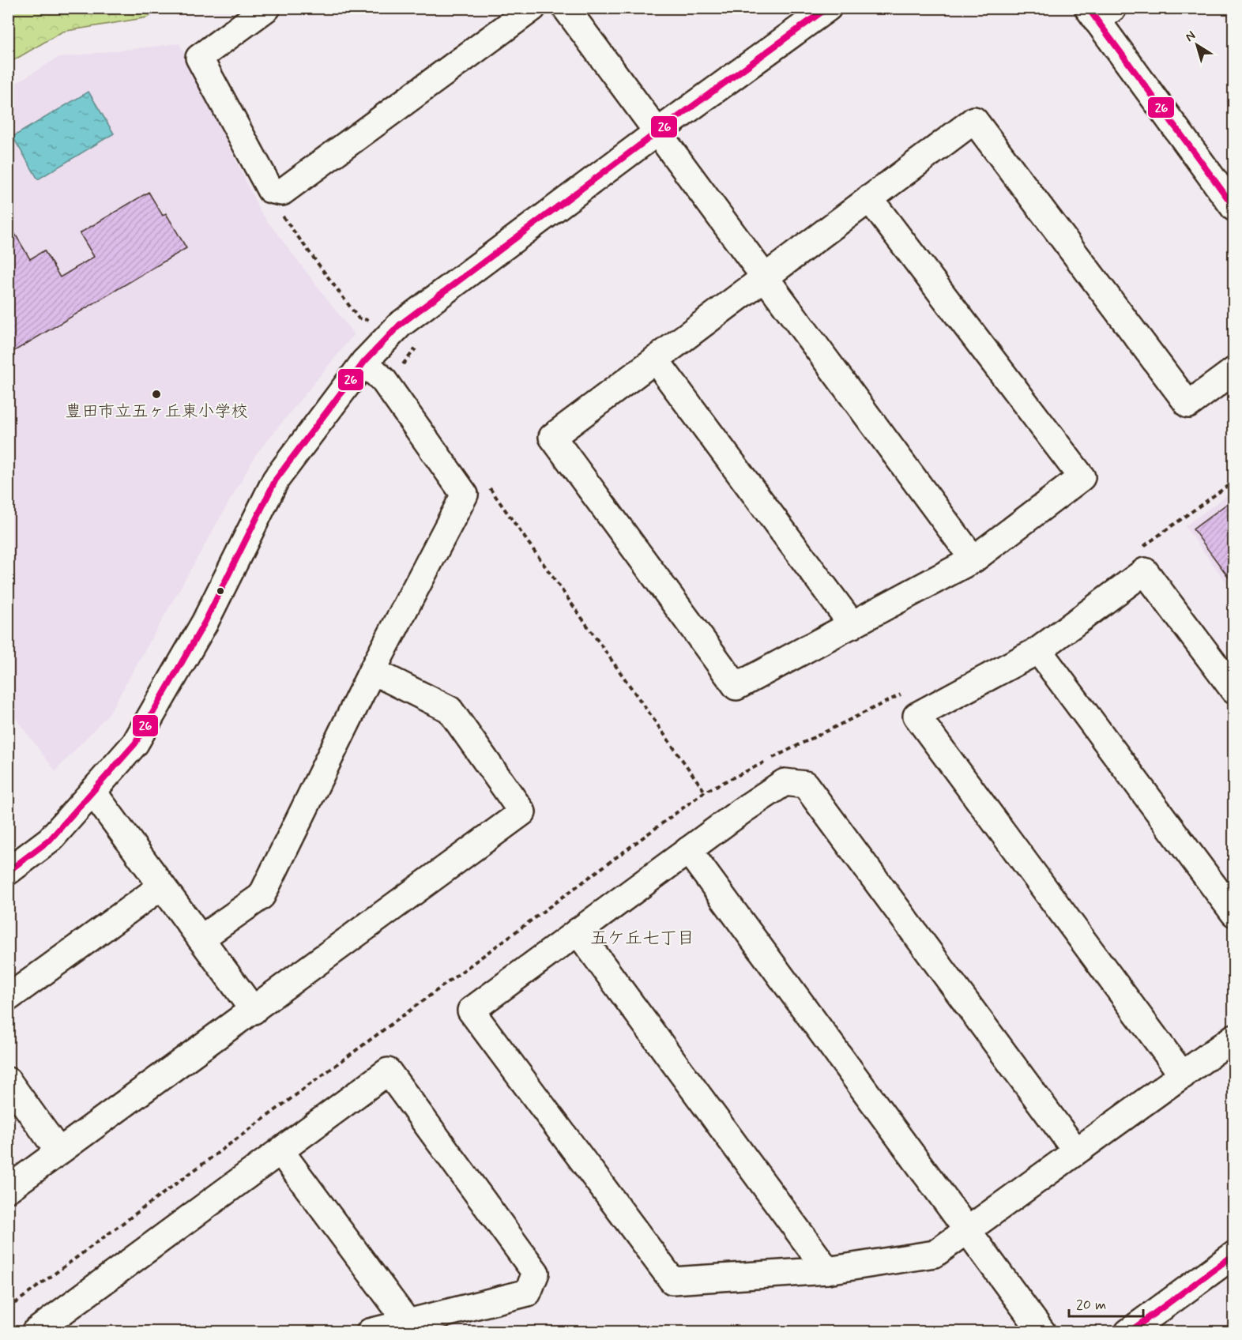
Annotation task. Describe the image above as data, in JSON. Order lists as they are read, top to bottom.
{
  "districts": ["五ケ丘七丁目"],
  "places": ["豊田市立五ヶ丘東小学校"],
  "lines": ["transit line 26"],
  "scale_bar": "20 m",
  "north": "top left"
}
